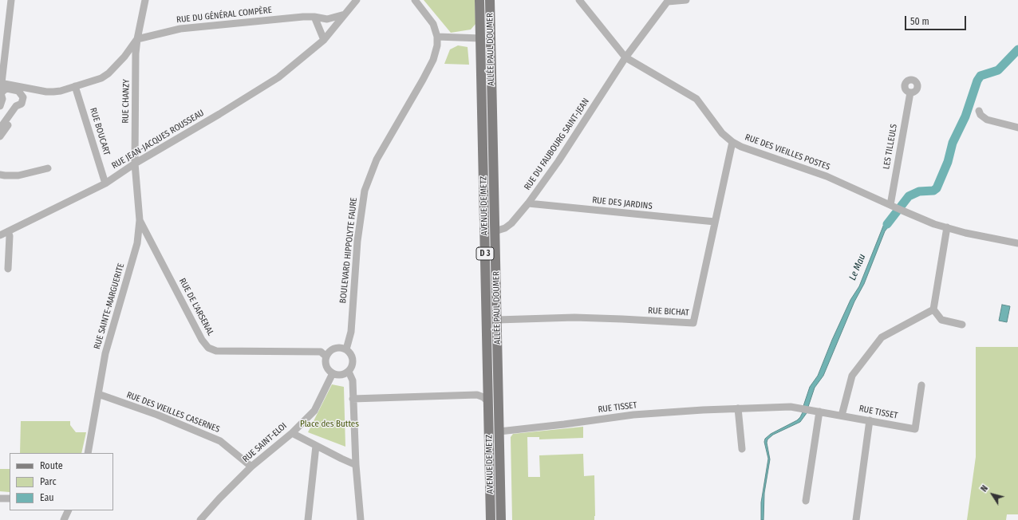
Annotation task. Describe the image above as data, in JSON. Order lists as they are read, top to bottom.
{
  "streets": {
    "main road": ["ALLÉE PAUL DOUMER", "AVENUE DE METZ", "D 3"],
    "street": [
      "RUE DU GÉNÉRAL COMPÈRE",
      "RUE CHANZY",
      "RUE BOUCART",
      "RUE JEAN-JACQUES ROUSSEAU",
      "RUE DU FAUBOURG SAINT-JEAN",
      "LES TILLEULS",
      "RUE DES VIEILLES POSTES",
      "RUE DES JARDINS",
      "BOULEVARD HIPPOLYTE FAURE",
      "RUE SAINTE-MARGUERITE",
      "RUE DE L'ARSENAL",
      "RUE BICHAT",
      "RUE TISSET",
      "RUE DES VIEILLES CASERNES",
      "RUE SAINT-ELOI"
    ]
  },
  "crossings": [
    ["RUE DU GÉNÉRAL COMPÈRE", "RUE CHANZY"],
    ["RUE DU GÉNÉRAL COMPÈRE", "RUE JEAN-JACQUES ROUSSEAU"],
    ["ALLÉE PAUL DOUMER", "RUE DU FAUBOURG SAINT-JEAN"],
    ["ALLÉE PAUL DOUMER", "RUE BICHAT"],
    ["ALLÉE PAUL DOUMER", "RUE TISSET"],
    ["RUE CHANZY", "RUE JEAN-JACQUES ROUSSEAU"],
    ["RUE CHANZY", "RUE SAINTE-MARGUERITE"],
    ["RUE BOUCART", "RUE JEAN-JACQUES ROUSSEAU"],
    ["RUE JEAN-JACQUES ROUSSEAU", "RUE SAINTE-MARGUERITE"],
    ["RUE DU FAUBOURG SAINT-JEAN", "RUE DES VIEILLES POSTES"],
    ["RUE DU FAUBOURG SAINT-JEAN", "RUE DES JARDINS"],
    ["LES TILLEULS", "RUE DES VIEILLES POSTES"],
    ["RUE DES VIEILLES POSTES", "RUE BICHAT"],
    ["RUE DES JARDINS", "RUE BICHAT"],
    ["BOULEVARD HIPPOLYTE FAURE", "RUE DE L'ARSENAL"],
    ["BOULEVARD HIPPOLYTE FAURE", "RUE SAINT-ELOI"],
    ["RUE SAINTE-MARGUERITE", "RUE DE L'ARSENAL"],
    ["RUE SAINTE-MARGUERITE", "RUE DES VIEILLES CASERNES"],
    ["RUE DE L'ARSENAL", "RUE SAINT-ELOI"],
    ["RUE DES VIEILLES CASERNES", "RUE SAINT-ELOI"]
  ],
  "water": ["Le Mau"],
  "parks": ["Place des Buttes"],
  "legend": ["Route", "Parc", "Eau"],
  "scale_bar": "50 m",
  "north": "top left"
}
